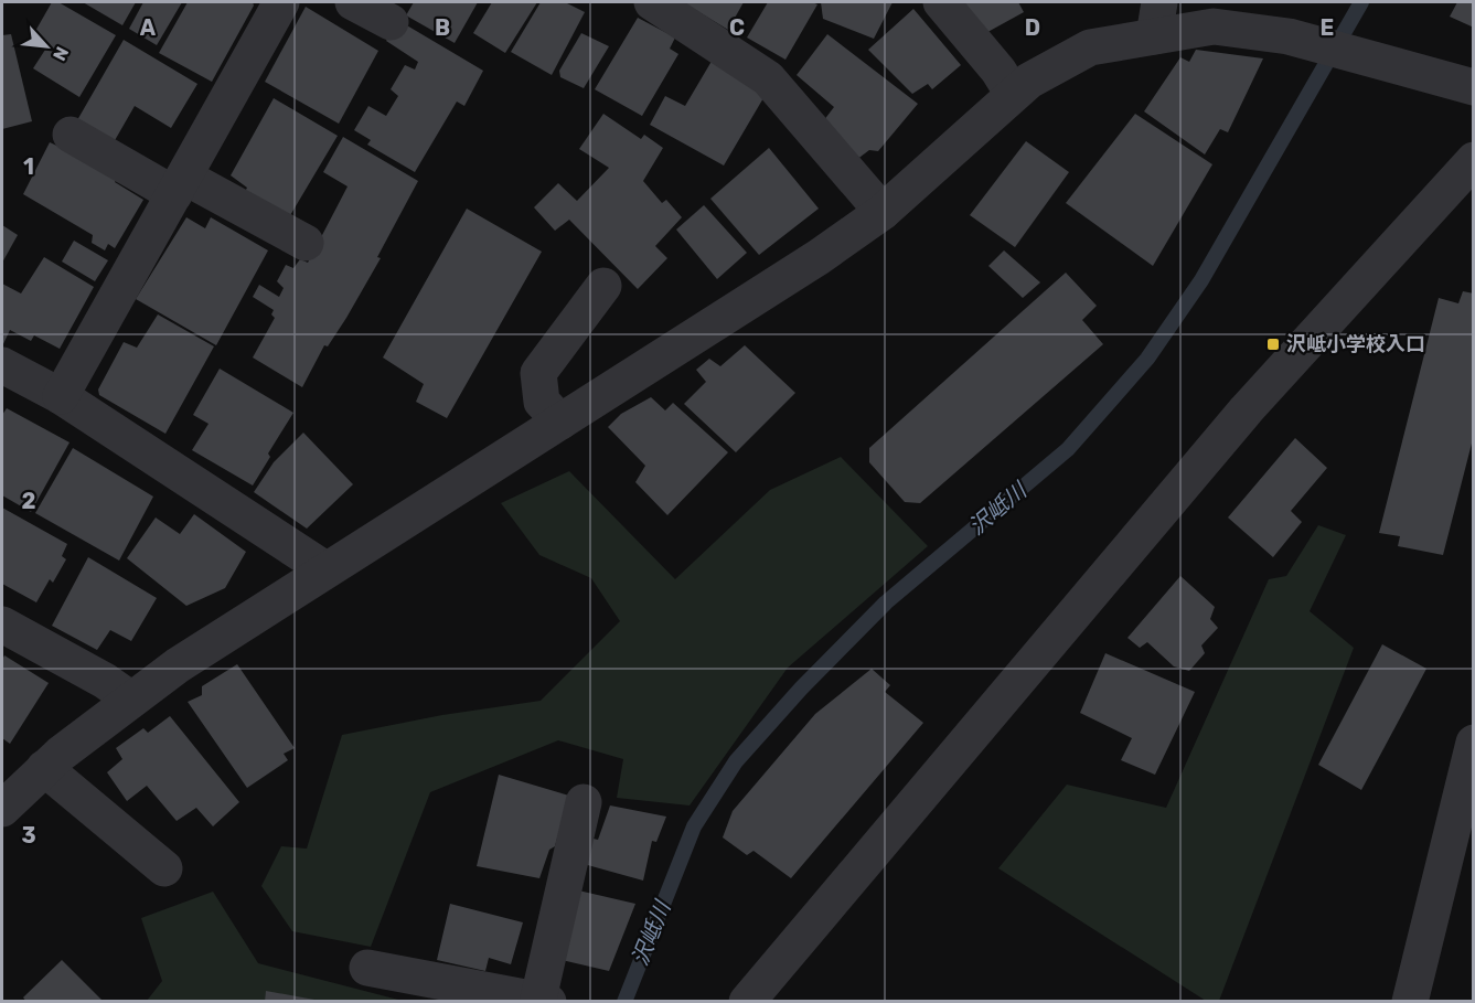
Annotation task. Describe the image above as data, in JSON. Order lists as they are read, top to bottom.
{
  "water": ["沢岻川"],
  "places": {
    "transit": ["沢岻小学校入口"]
  },
  "north": "bottom right",
  "grid": {
    "columns": [
      "A",
      "B",
      "C",
      "D",
      "E"
    ],
    "rows": ["1", "2", "3"]
  }
}
